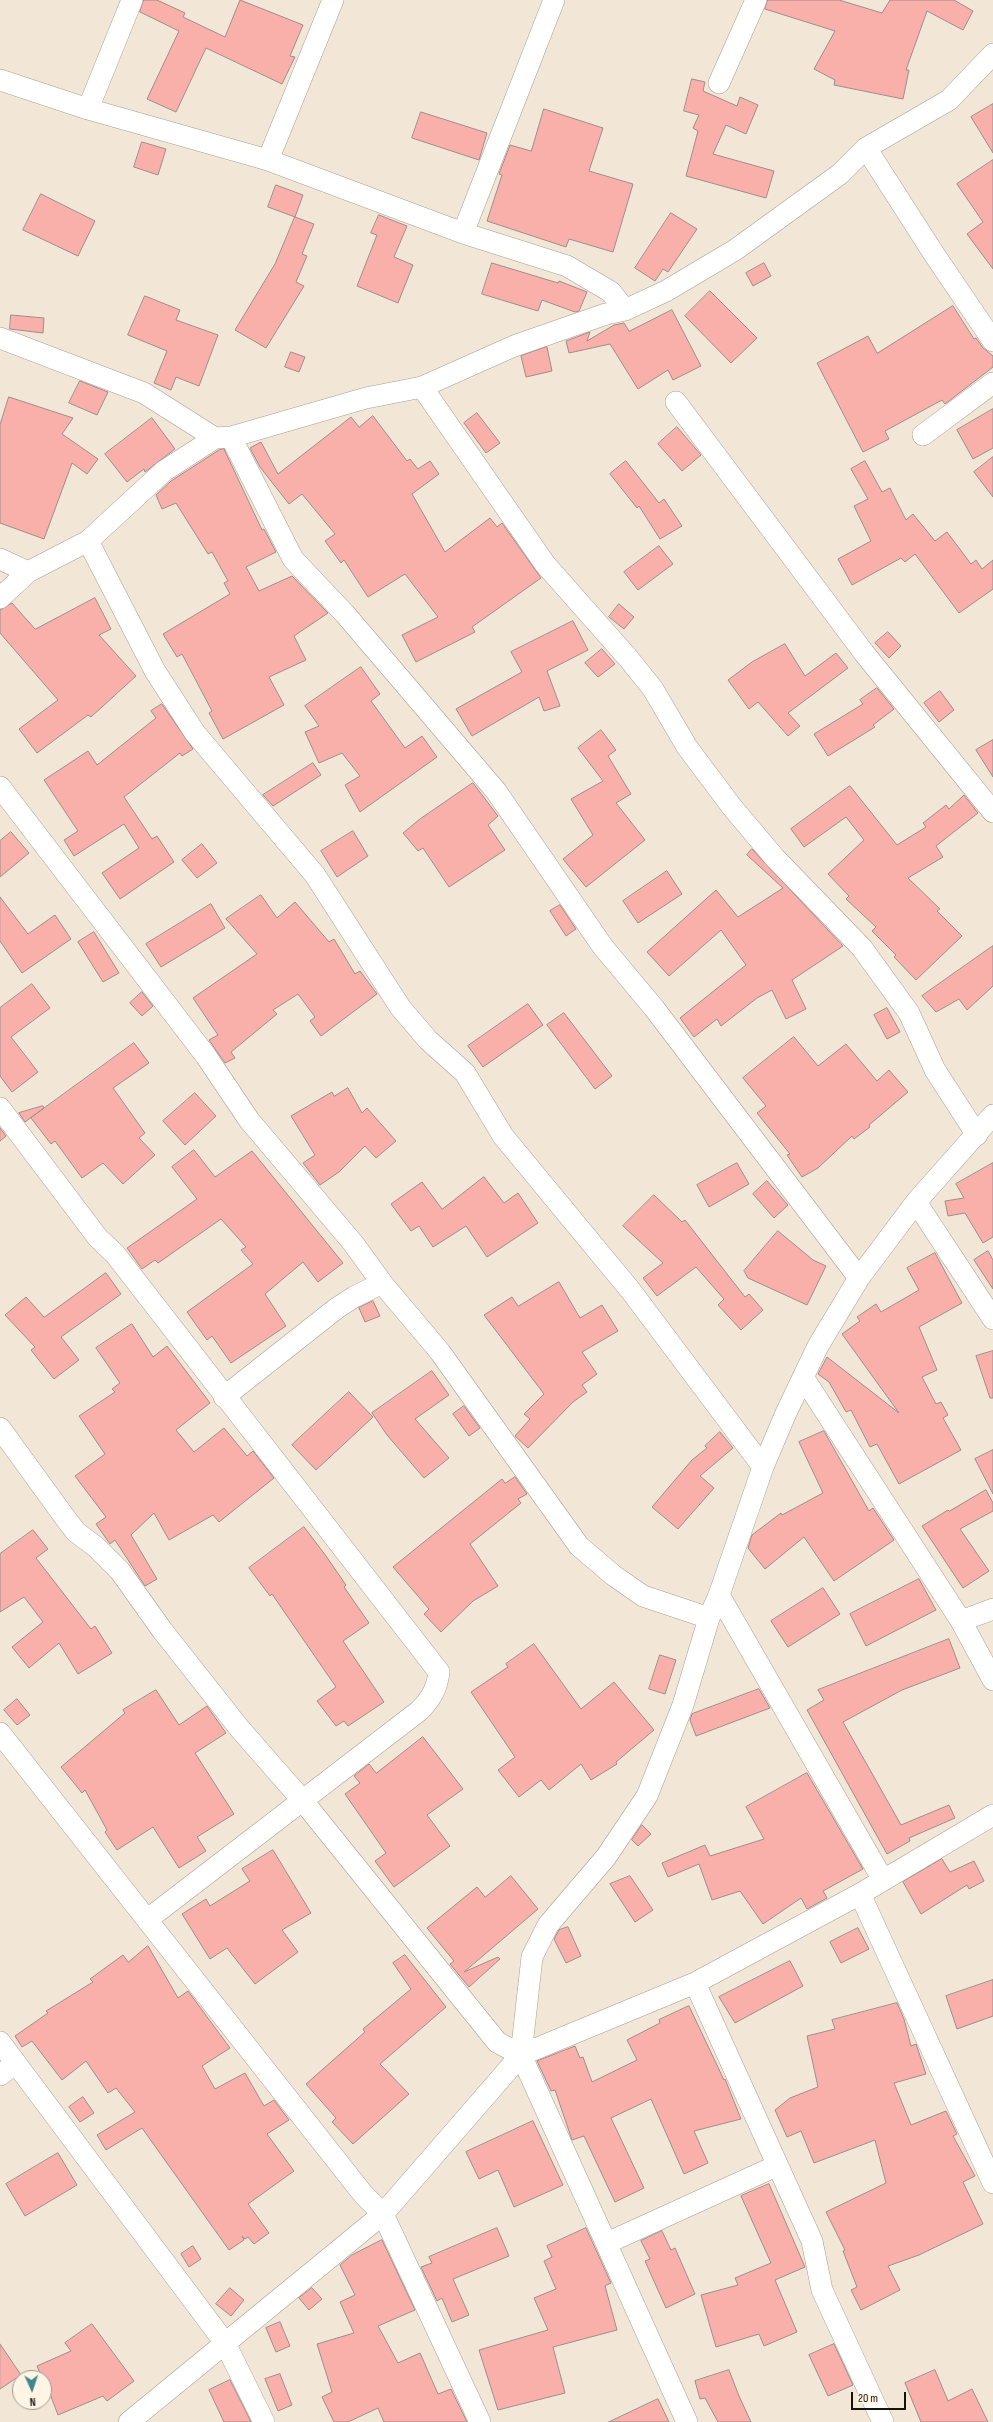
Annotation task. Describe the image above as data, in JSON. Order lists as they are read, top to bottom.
{
  "scale_bar": "20 m",
  "north": "bottom"
}
